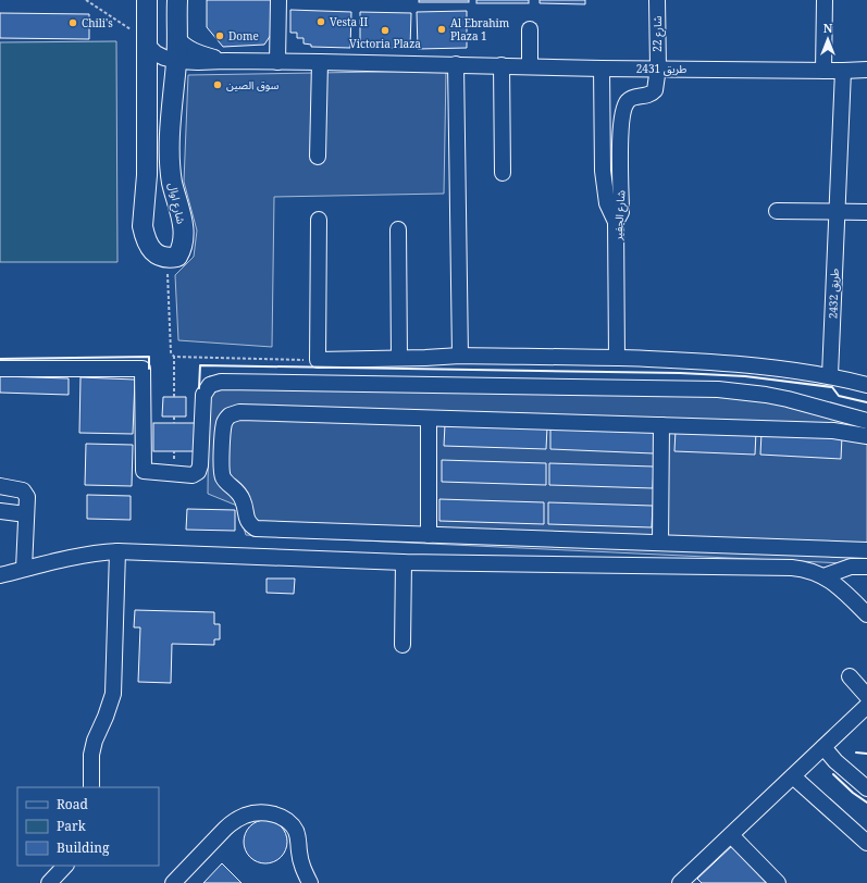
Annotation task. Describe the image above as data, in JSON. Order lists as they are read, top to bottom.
{
  "streets": {
    "main road": ["شارع اوال"],
    "street": [
      "شارع 22",
      "طريق 2431",
      "شارع الجفير",
      "طريق 2432"
    ]
  },
  "crossings": [
    ["شارع 22", "طريق 2431"],
    ["شارع 22", "شارع الجفير"],
    ["طريق 2431", "شارع اوال"],
    ["طريق 2431", "شارع الجفير"],
    ["طريق 2431", "طريق 2432"]
  ],
  "places": [
    "Vesta II",
    "Chili's",
    "Al Ebrahim Plaza 1",
    "Victoria Plaza",
    "Dome",
    "سوق الصين"
  ],
  "legend": ["Road", "Park", "Building"],
  "north": "top"
}
